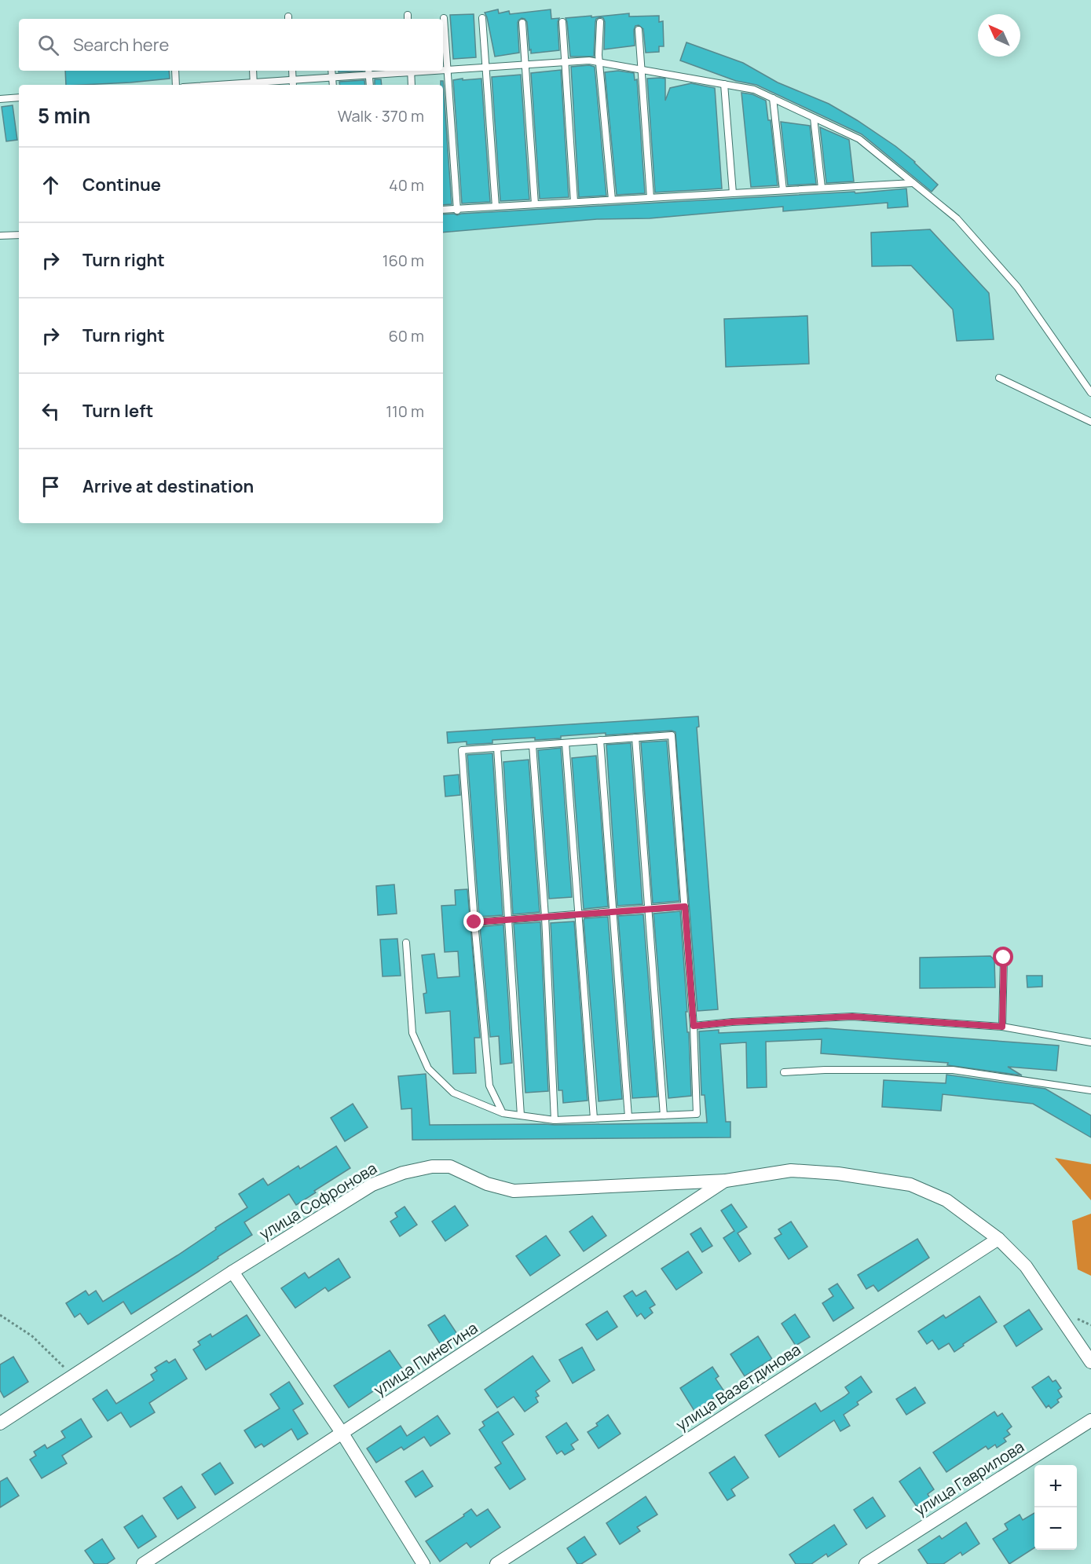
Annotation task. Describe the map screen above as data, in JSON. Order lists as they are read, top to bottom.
{
  "streets": {
    "street": [
      "улица Софронова",
      "улица Пинегина",
      "улица Вазетдинова",
      "улица Гаврилова"
    ]
  },
  "crossings": [
    ["улица Софронова", "улица Пинегина"],
    ["улица Софронова", "улица Вазетдинова"]
  ],
  "north": "top left",
  "page": {
    "search": "Search here",
    "heading": ["5 min", "Walk · 370 m"],
    "list": [
      ["Continue", "40 m"],
      ["Turn right", "160 m"],
      ["Turn right", "60 m"],
      ["Turn left", "110 m"],
      "Arrive at destination"
    ],
    "map_buttons": ["+", "−"]
  }
}
